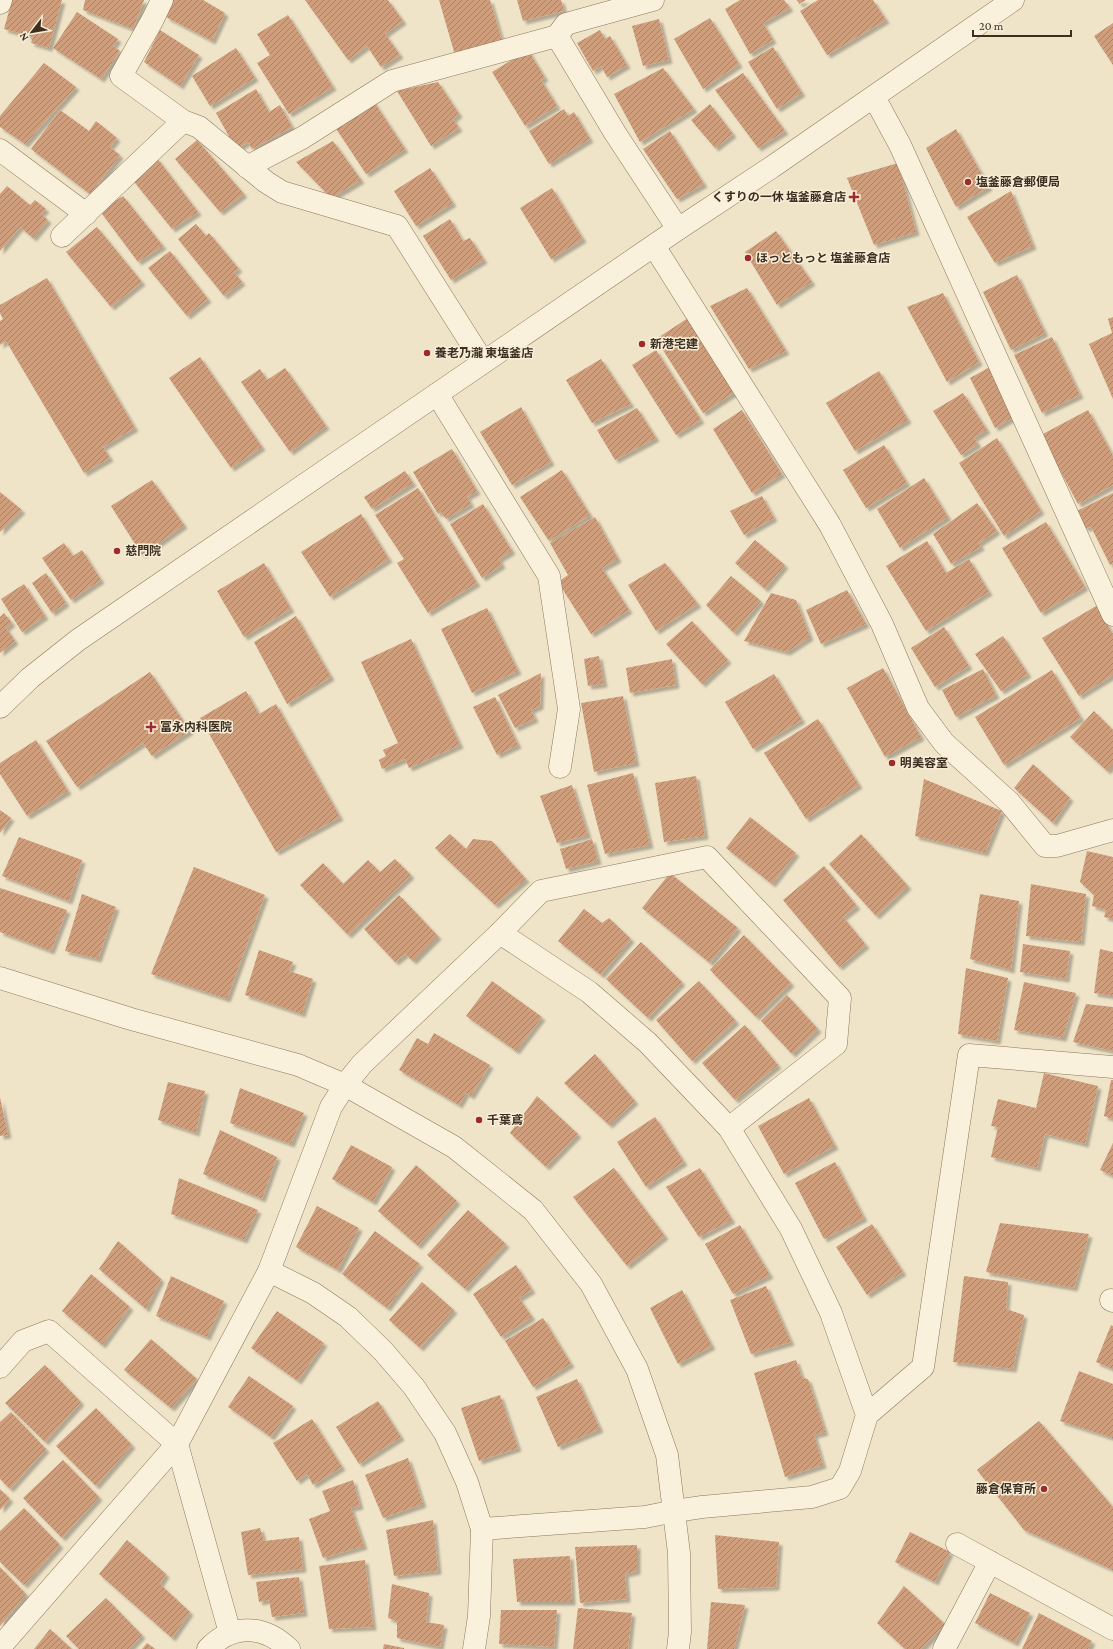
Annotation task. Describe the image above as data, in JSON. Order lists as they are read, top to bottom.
{
  "places": {
    "other": [
      "塩釜藤倉郵便局",
      "ほっともっと 塩釜藤倉店",
      "新港宅建",
      "養老乃瀧 東塩釜店",
      "慈門院",
      "明美容室",
      "千葉鳶",
      "藤倉保育所"
    ],
    "health": ["くすりの一休 塩釜藤倉店", "冨永内科医院"]
  },
  "scale_bar": "20 m",
  "north": "bottom left"
}
